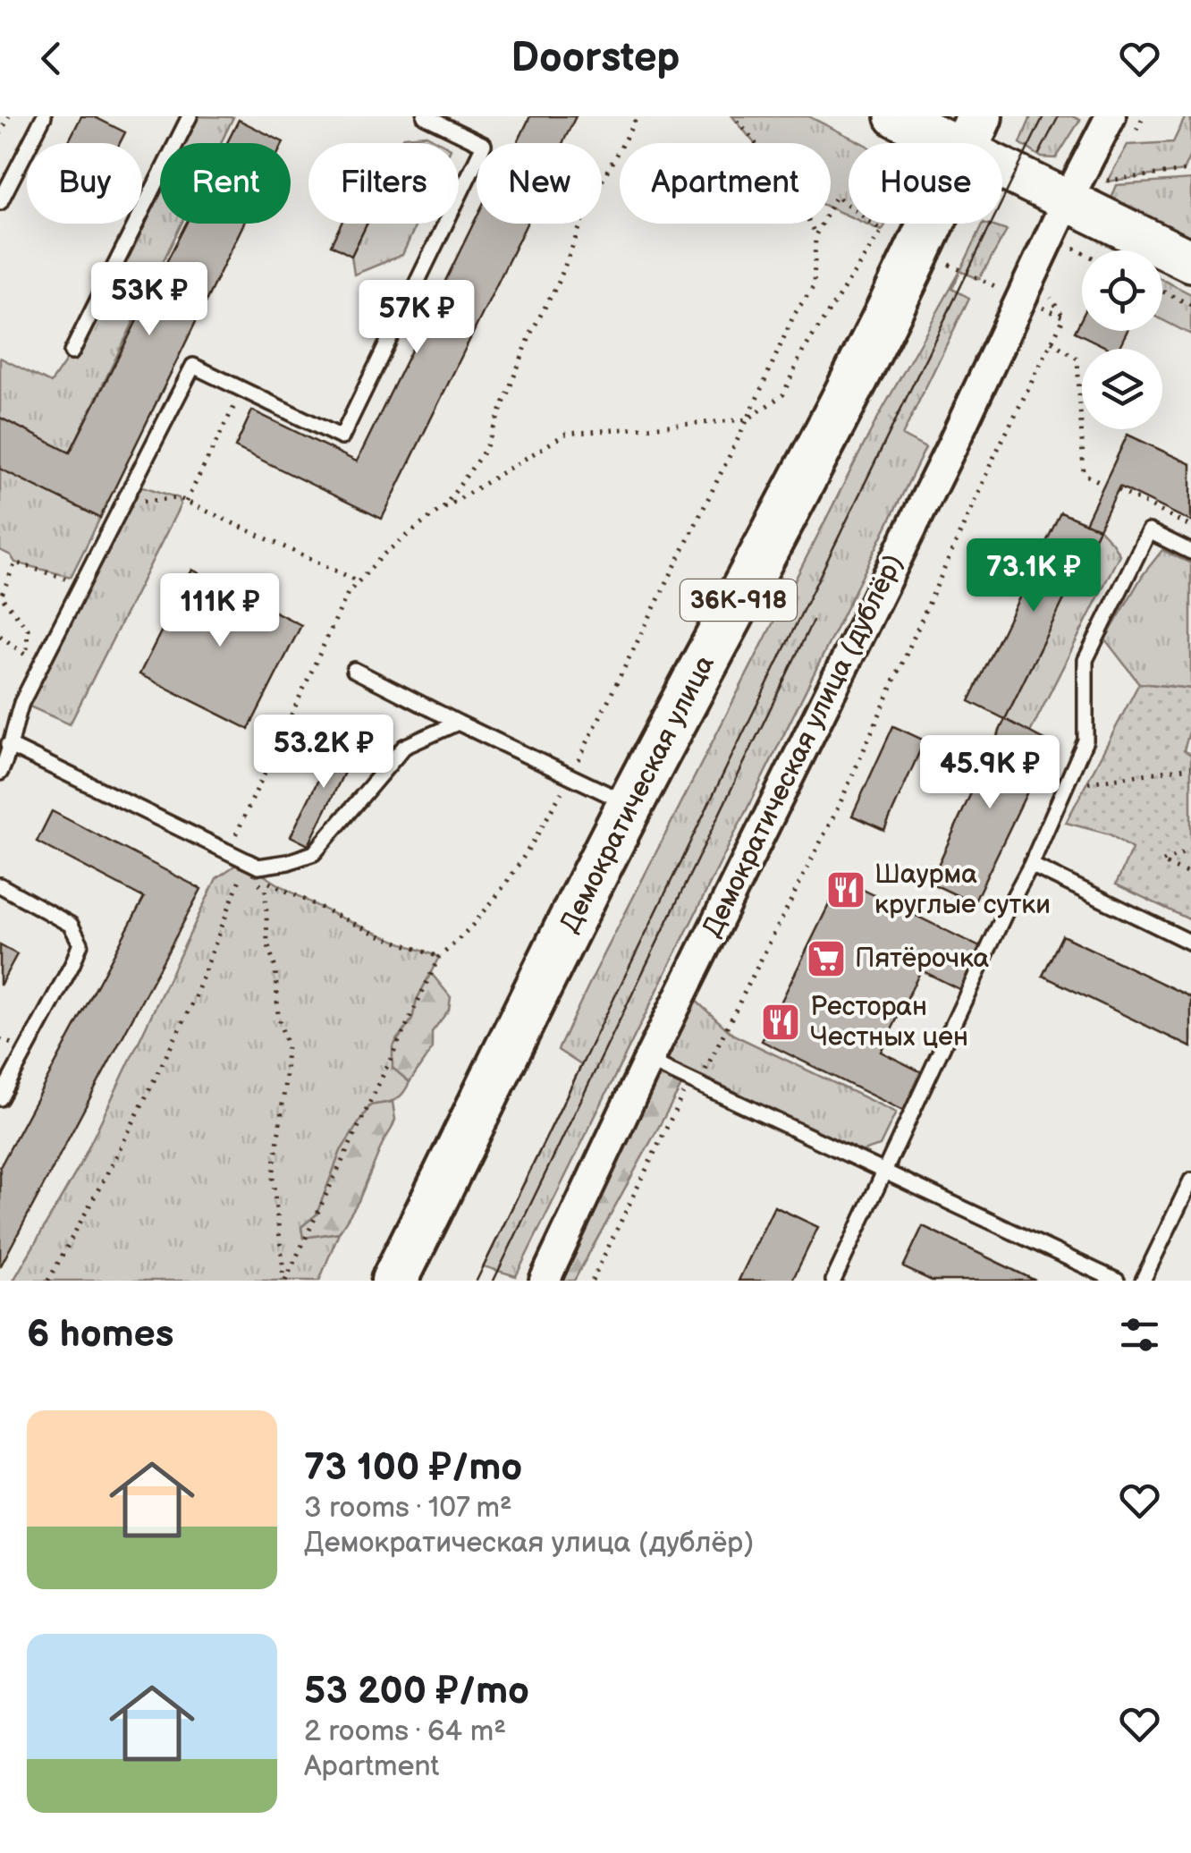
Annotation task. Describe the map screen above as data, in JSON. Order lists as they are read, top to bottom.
{
  "streets": {
    "main road": ["36К-918", "Демократическая улица"],
    "street": ["Демократическая улица (дублёр)"]
  },
  "places": {
    "restaurant": ["Шаурма круглые сутки", "Ресторан Честных цен"],
    "supermarket": ["Пятёрочка"]
  },
  "page": {
    "header": "Doorstep",
    "chip": [
      "Buy",
      "Rent",
      "Filters",
      "New",
      "Apartment",
      "House"
    ],
    "price": [
      "53K ₽",
      "57K ₽",
      "73.1K ₽",
      "111K ₽",
      "53.2K ₽",
      "45.9K ₽"
    ],
    "heading": "6 homes",
    "list": [
      {
        "name": "73 100 ₽/mo",
        "note": "3 rooms · 107 m² · Демократическая улица (дублёр)"
      },
      {
        "name": "53 200 ₽/mo",
        "note": "2 rooms · 64 m² · Apartment"
      }
    ]
  }
}
